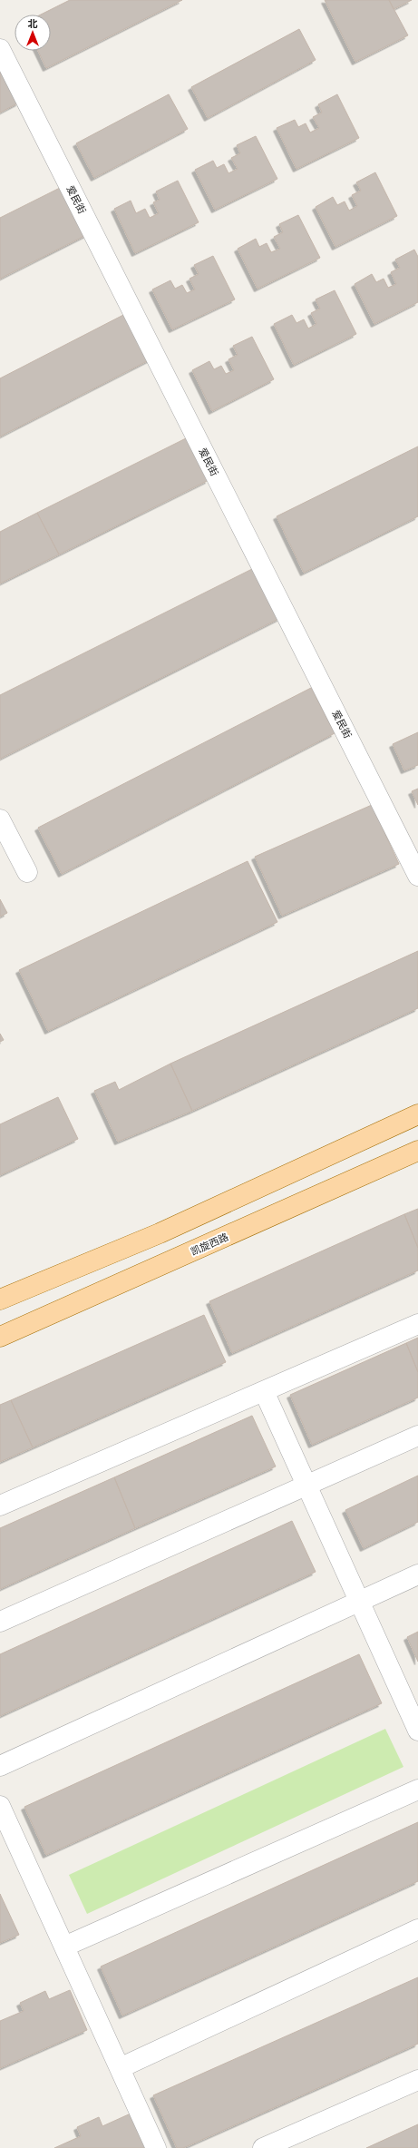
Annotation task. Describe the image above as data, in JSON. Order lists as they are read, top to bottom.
{
  "streets": {
    "main road": ["凯旋西路"],
    "street": ["爱民街"]
  },
  "north": "top"
}
